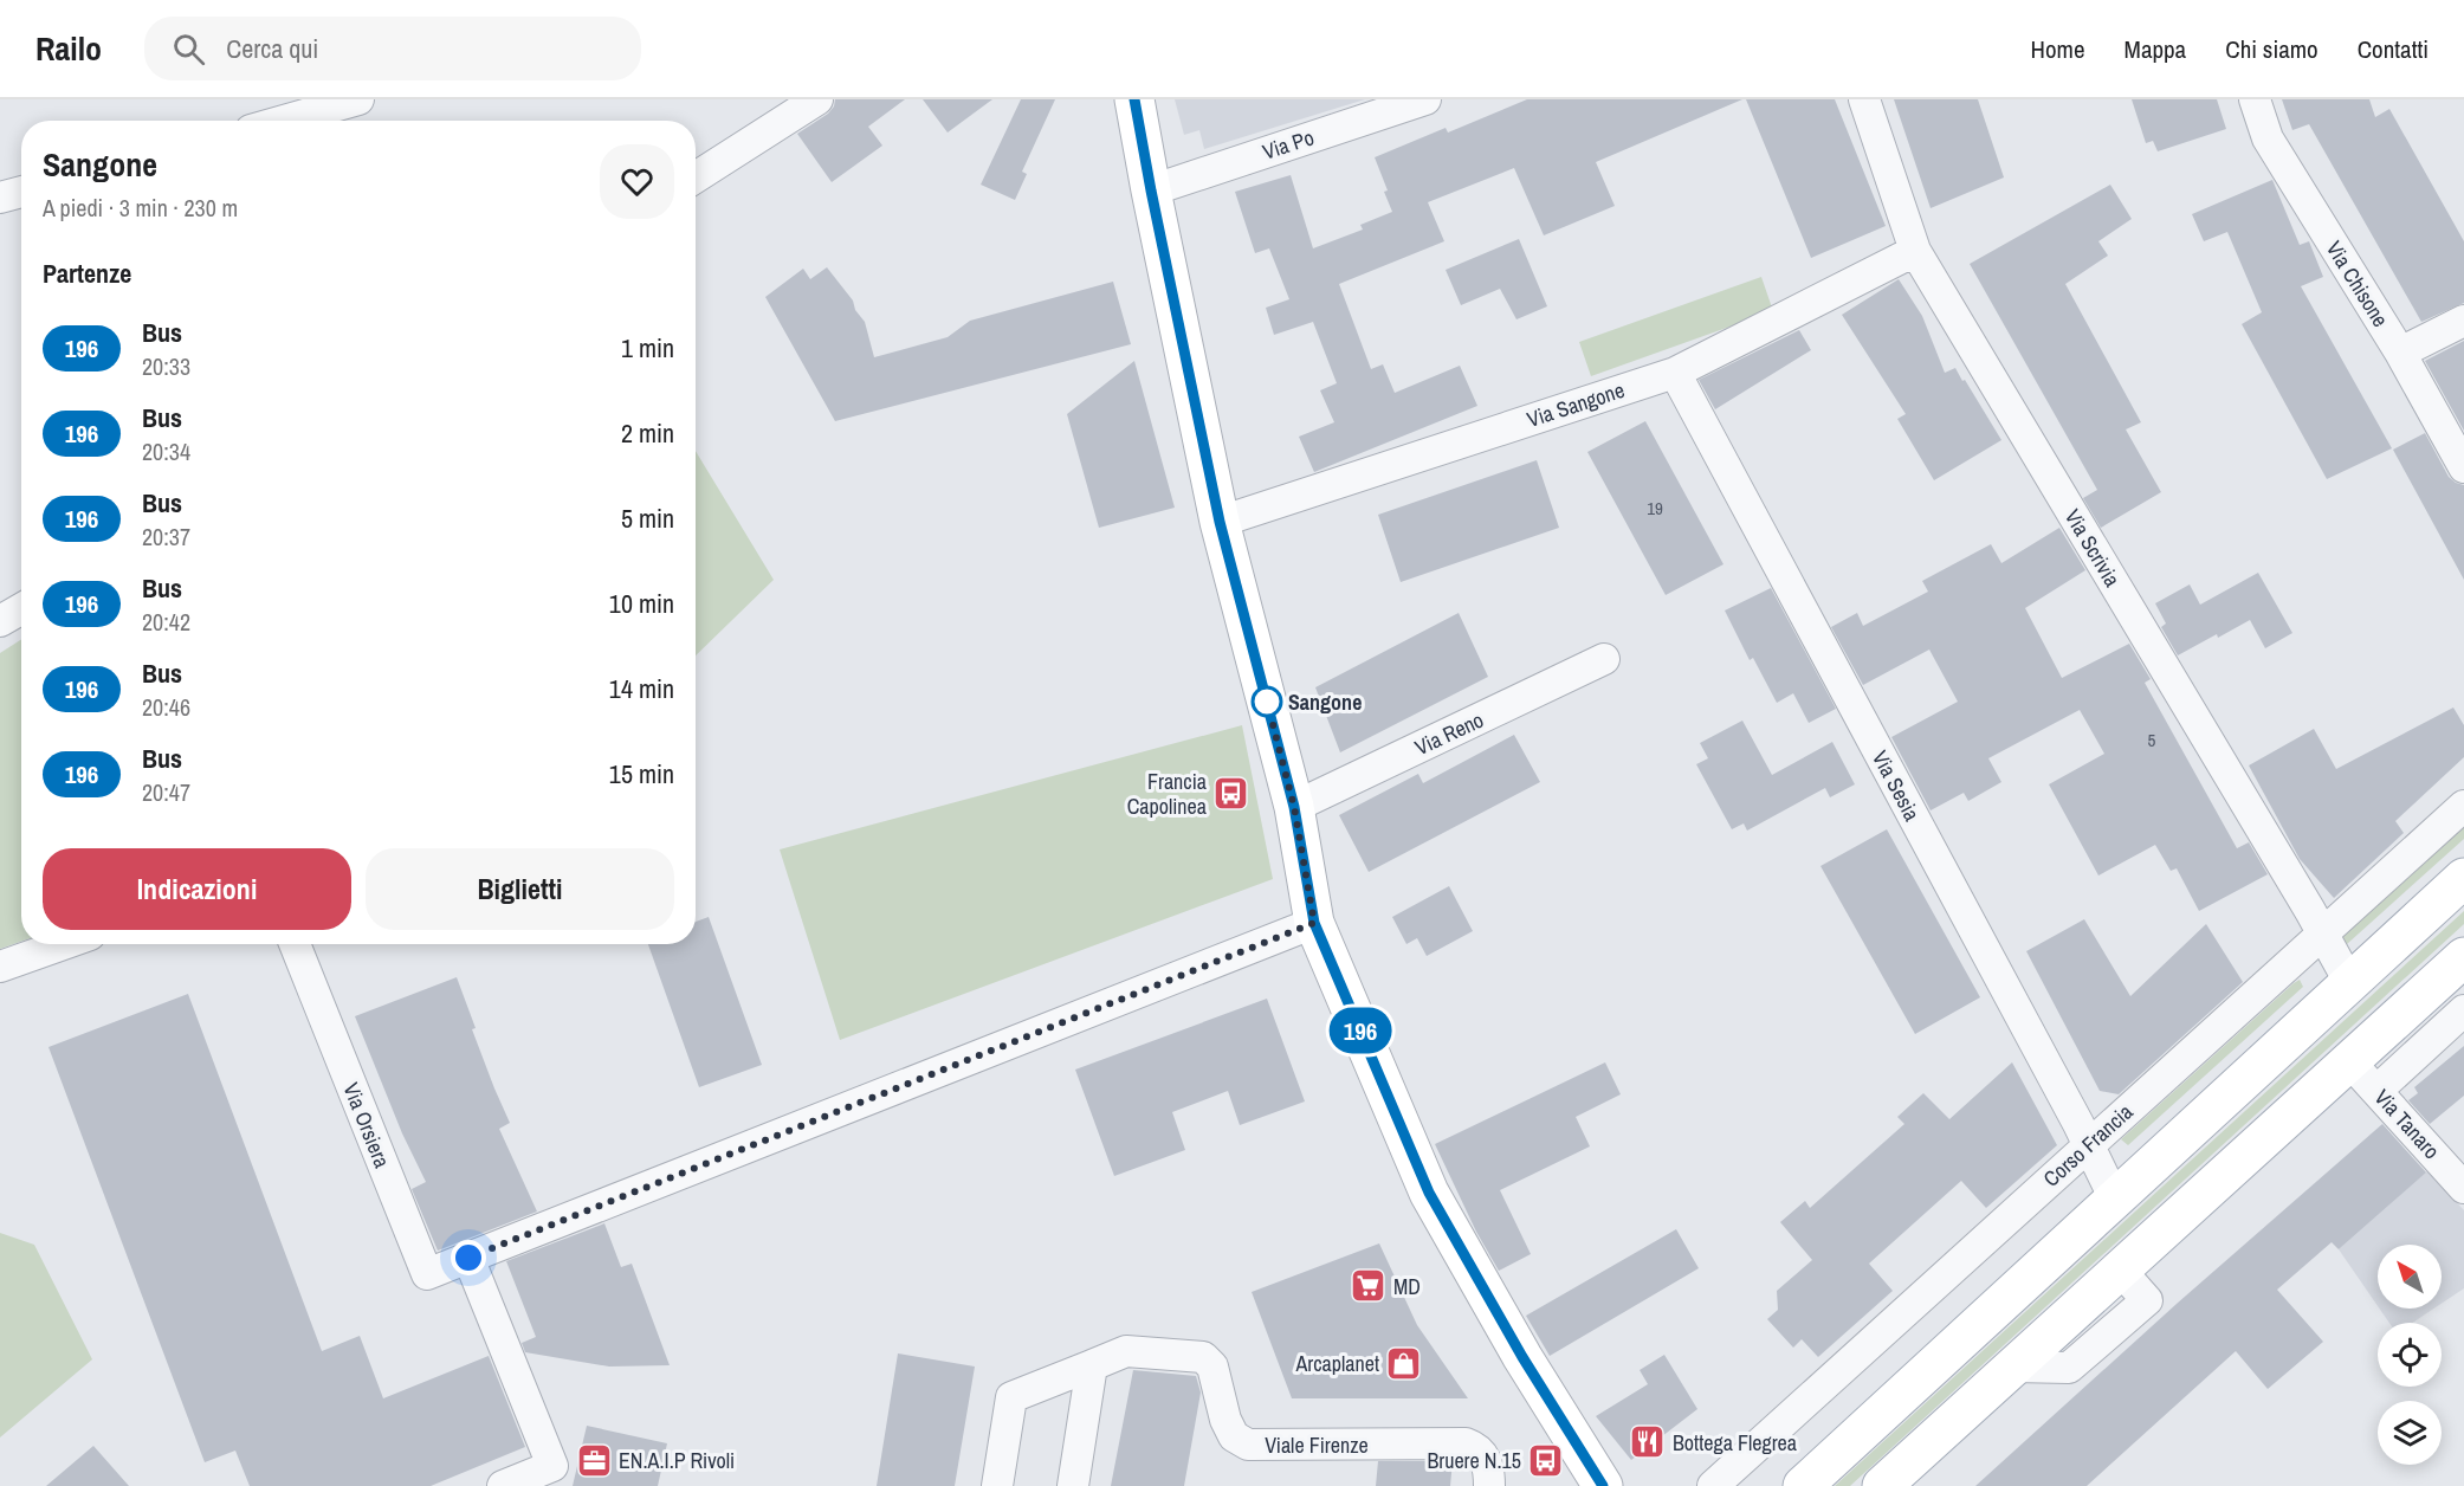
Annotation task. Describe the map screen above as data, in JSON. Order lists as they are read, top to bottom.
{
  "streets": {
    "street": [
      "Via Po",
      "Via Chisone",
      "Via Sangone",
      "Via Scrivia",
      "Via Reno",
      "Via Sesia",
      "Via Tanaro",
      "Via Orsiera",
      "Corso Francia",
      "Viale Firenze"
    ]
  },
  "crossings": [
    ["Via Sangone", "Via Scrivia"],
    ["Via Sangone", "Via Sesia"],
    ["Via Scrivia", "Corso Francia"],
    ["Via Sesia", "Corso Francia"]
  ],
  "places": {
    "other": ["Sangone"],
    "bus stop": ["Francia Capolinea", "Bruere N.15"],
    "supermarket": ["MD"],
    "shop": ["Arcaplanet"],
    "restaurant": ["Bottega Flegrea"],
    "office": ["EN.A.I.P Rivoli"]
  },
  "lines": ["bus line 196"],
  "house_numbers": ["19", "5"],
  "north": "top left",
  "page": {
    "header": "Railo",
    "search": "Cerca qui",
    "nav": [
      "Home",
      "Mappa",
      "Chi siamo",
      "Contatti"
    ],
    "on_map": "196",
    "heading": [
      ["Sangone", "A piedi · 3 min · 230 m"],
      "Partenze"
    ],
    "list": [
      {
        "mark": "196",
        "name": "Bus",
        "note": "20:33",
        "value": "1 min"
      },
      {
        "mark": "196",
        "name": "Bus",
        "note": "20:34",
        "value": "2 min"
      },
      {
        "mark": "196",
        "name": "Bus",
        "note": "20:37",
        "value": "5 min"
      },
      {
        "mark": "196",
        "name": "Bus",
        "note": "20:42",
        "value": "10 min"
      },
      {
        "mark": "196",
        "name": "Bus",
        "note": "20:46",
        "value": "14 min"
      },
      {
        "mark": "196",
        "name": "Bus",
        "note": "20:47",
        "value": "15 min"
      }
    ],
    "buttons": ["Indicazioni", "Biglietti"]
  }
}
